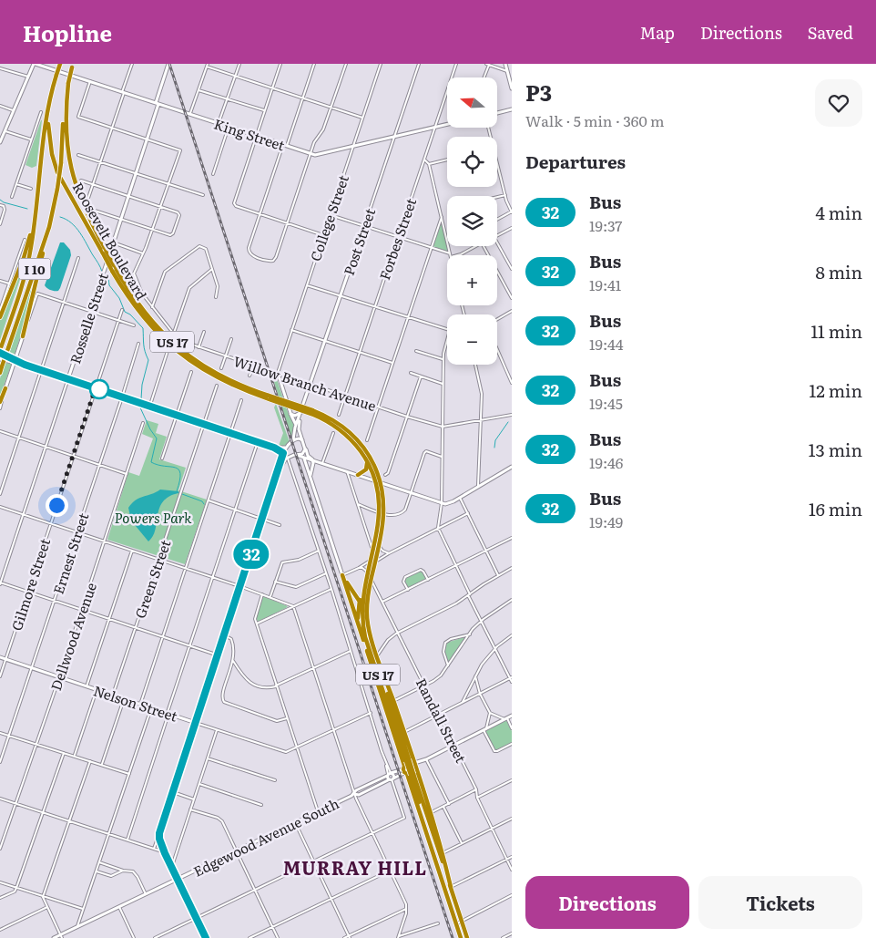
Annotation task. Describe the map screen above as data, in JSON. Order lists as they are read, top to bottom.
{
  "streets": {
    "highway": ["Roosevelt Boulevard", "I 10", "US 17"],
    "main road": [
      "King Street",
      "Post Street",
      "Rosselle Street",
      "Nelson Street",
      "Edgewood Avenue South"
    ],
    "street": [
      "College Street",
      "Forbes Street",
      "Willow Branch Avenue",
      "Ernest Street",
      "Green Street",
      "Gilmore Street",
      "Dellwood Avenue",
      "Randall Street"
    ]
  },
  "crossings": [
    ["King Street", "College Street"],
    ["King Street", "Forbes Street"],
    ["King Street", "Post Street"],
    ["King Street", "Rosselle Street"],
    ["College Street", "Willow Branch Avenue"],
    ["Forbes Street", "Willow Branch Avenue"],
    ["Roosevelt Boulevard", "I 10"],
    ["Roosevelt Boulevard", "US 17"],
    ["Roosevelt Boulevard", "Randall Street"],
    ["Post Street", "Willow Branch Avenue"],
    ["Ernest Street", "Nelson Street"],
    ["Green Street", "Nelson Street"],
    ["Gilmore Street", "Nelson Street"],
    ["Dellwood Avenue", "Nelson Street"],
    ["Randall Street", "Edgewood Avenue South"]
  ],
  "districts": ["MURRAY HILL"],
  "parks": ["Powers Park"],
  "lines": ["bus line 32"],
  "north": "left",
  "page": {
    "header": "Hopline",
    "nav": ["Map", "Directions", "Saved"],
    "on_map": "32",
    "heading": [
      ["P3", "Walk · 5 min · 360 m"],
      "Departures"
    ],
    "map_buttons": ["+", "−"],
    "list": [
      {
        "mark": "32",
        "name": "Bus",
        "note": "19:37",
        "value": "4 min"
      },
      {
        "mark": "32",
        "name": "Bus",
        "note": "19:41",
        "value": "8 min"
      },
      {
        "mark": "32",
        "name": "Bus",
        "note": "19:44",
        "value": "11 min"
      },
      {
        "mark": "32",
        "name": "Bus",
        "note": "19:45",
        "value": "12 min"
      },
      {
        "mark": "32",
        "name": "Bus",
        "note": "19:46",
        "value": "13 min"
      },
      {
        "mark": "32",
        "name": "Bus",
        "note": "19:49",
        "value": "16 min"
      }
    ],
    "buttons": ["Directions", "Tickets"]
  }
}
